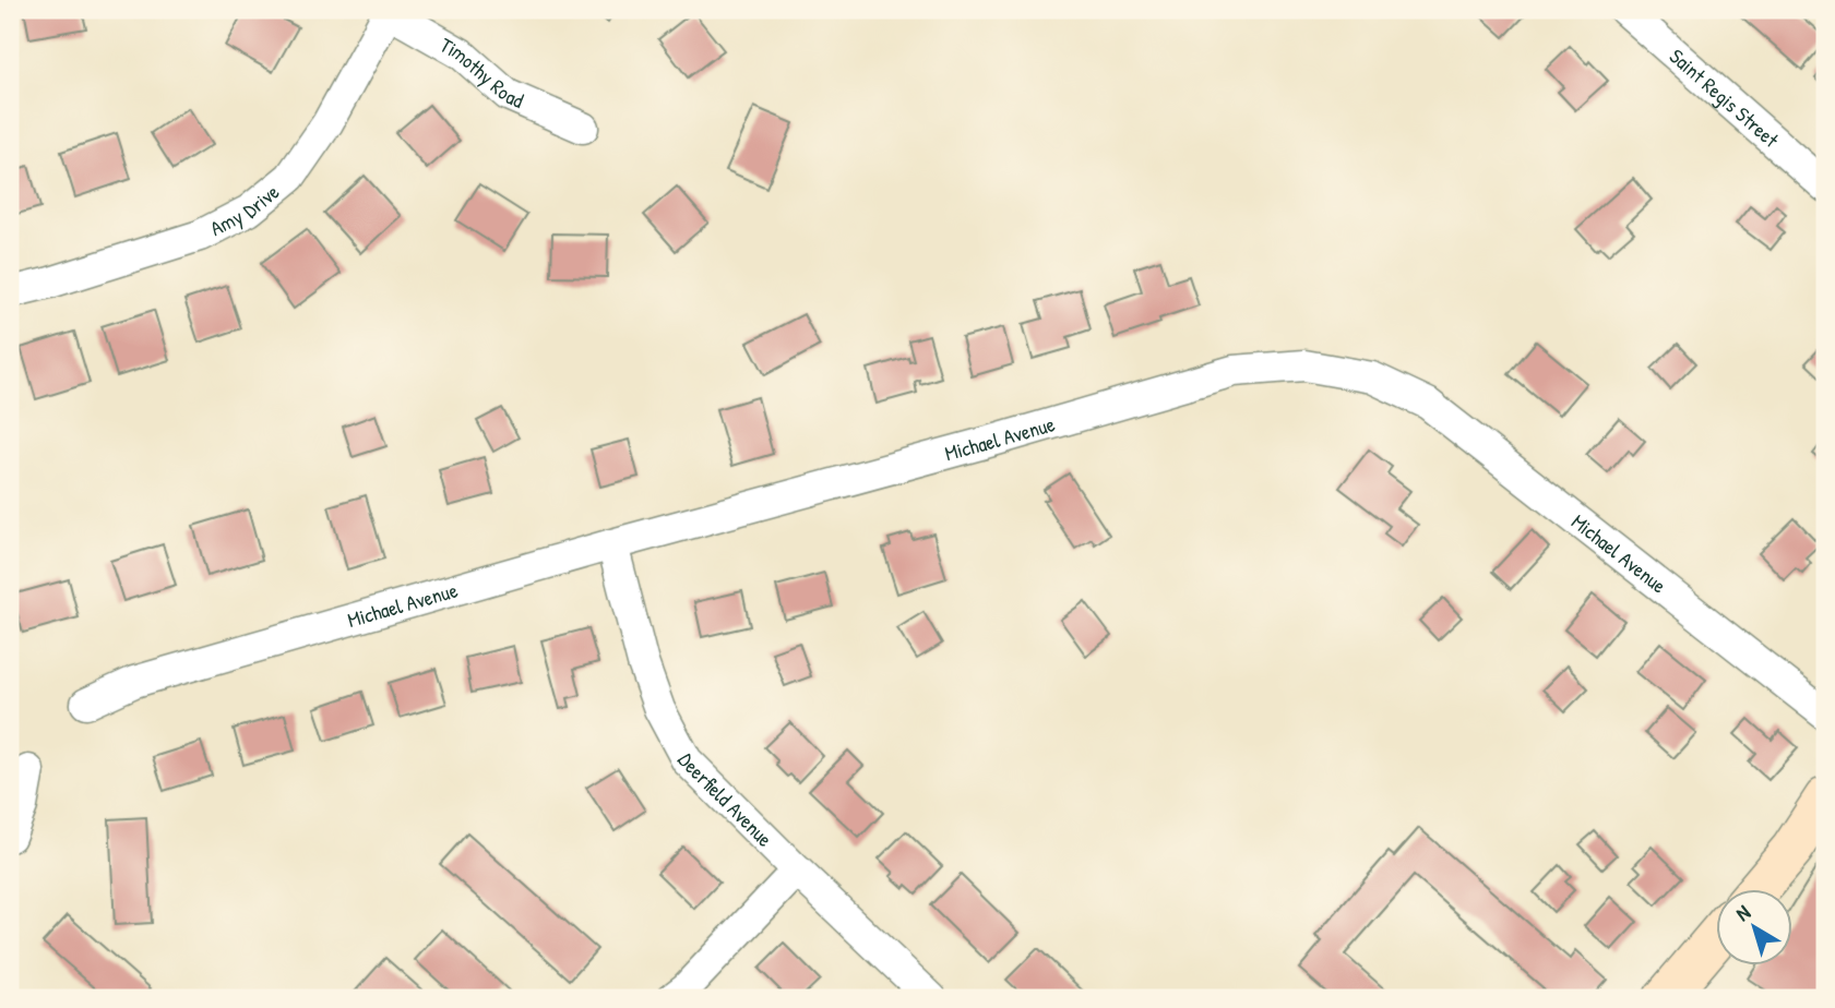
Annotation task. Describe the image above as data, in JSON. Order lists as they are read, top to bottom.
{
  "streets": {
    "street": [
      "Timothy Road",
      "Saint Regis Street",
      "Amy Drive",
      "Michael Avenue",
      "Deerfield Avenue"
    ]
  },
  "crossings": [
    ["Timothy Road", "Amy Drive"],
    ["Michael Avenue", "Deerfield Avenue"]
  ],
  "north": "top left"
}
